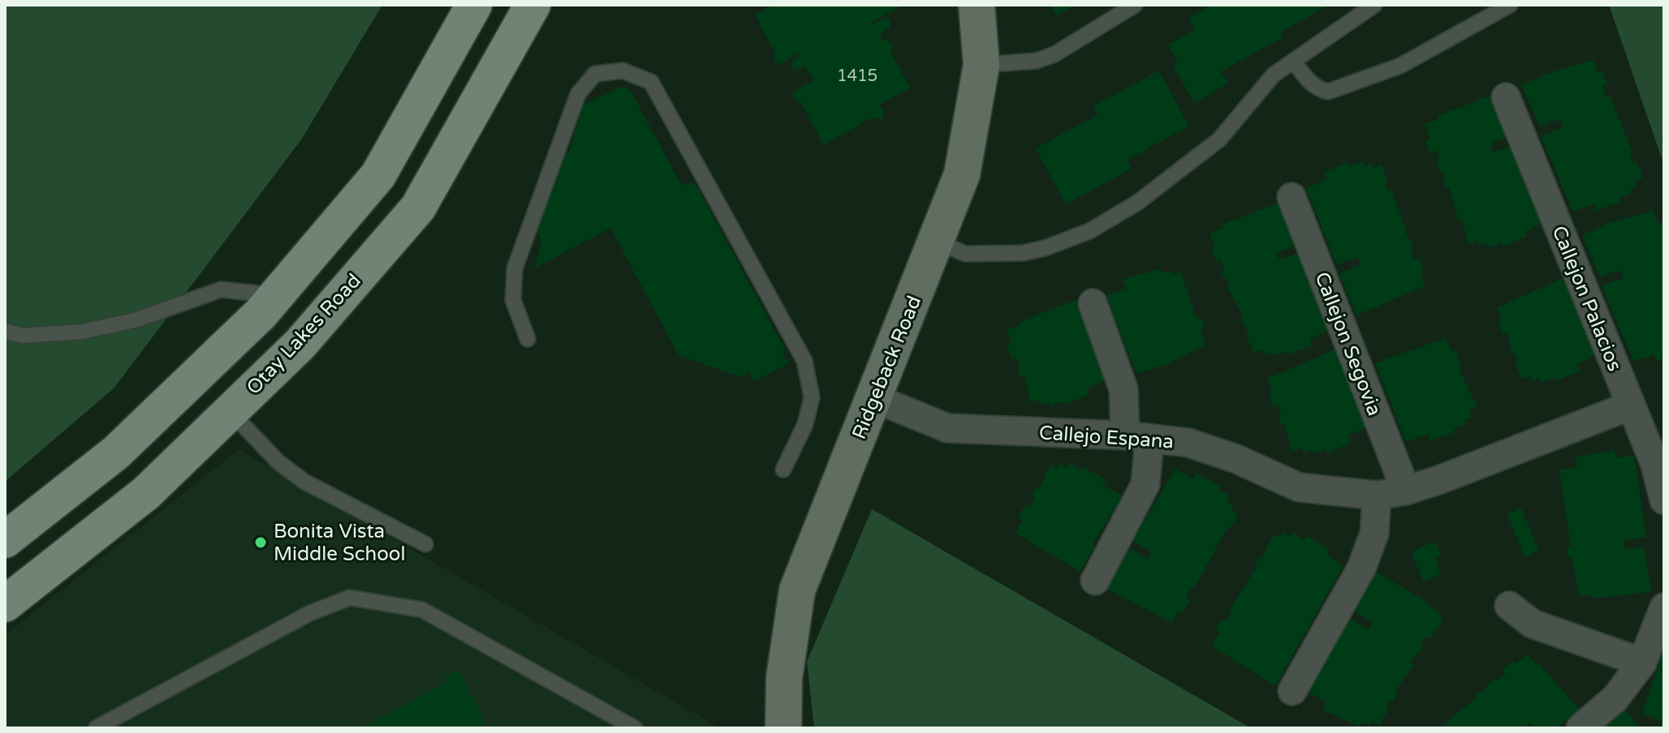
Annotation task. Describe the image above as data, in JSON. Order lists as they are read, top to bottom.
{
  "streets": {
    "main road": ["Otay Lakes Road"],
    "street": [
      "Callejon Palacios",
      "Callejon Segovia",
      "Ridgeback Road",
      "Callejo Espana"
    ]
  },
  "crossings": [
    ["Callejon Palacios", "Callejo Espana"],
    ["Callejon Segovia", "Callejo Espana"],
    ["Ridgeback Road", "Callejo Espana"]
  ],
  "places": ["Bonita Vista Middle School"],
  "house_numbers": ["1415"]
}
